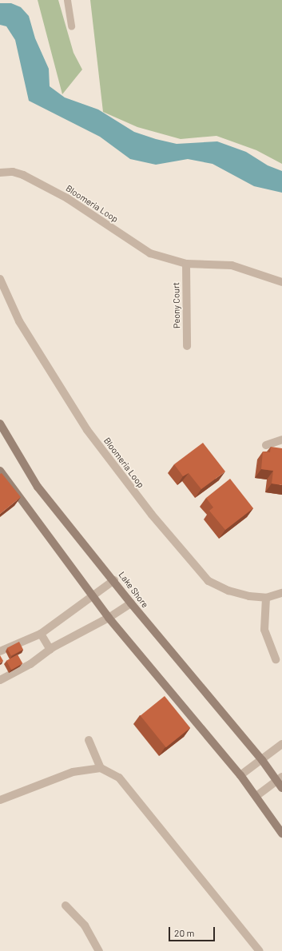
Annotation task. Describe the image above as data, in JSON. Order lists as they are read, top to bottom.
{
  "streets": {
    "street": ["Bloomeria Loop", "Peony Court", "Lake Shore"]
  },
  "crossings": [
    ["Bloomeria Loop", "Peony Court"]
  ],
  "scale_bar": "20 m"
}
